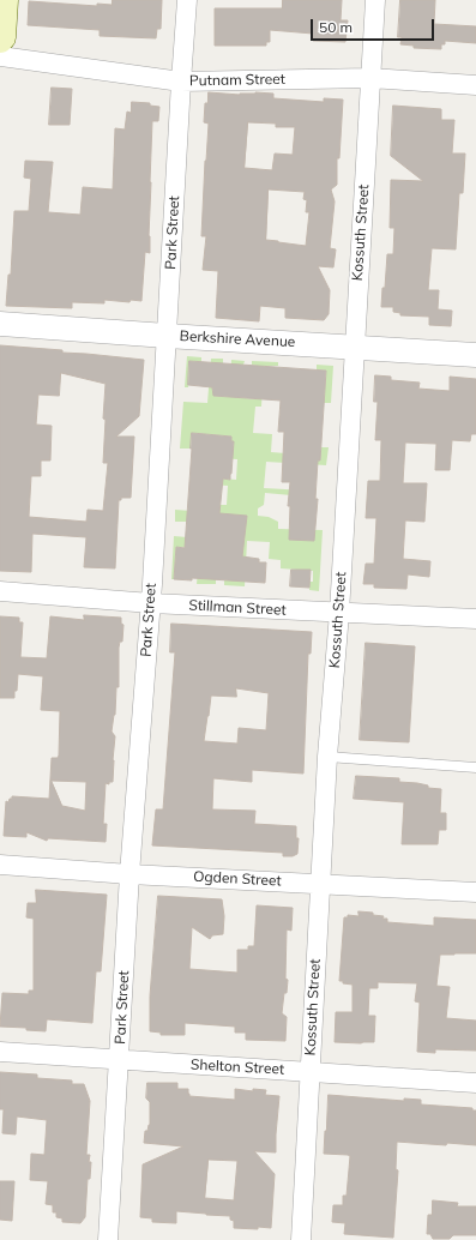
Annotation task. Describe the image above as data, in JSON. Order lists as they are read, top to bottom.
{
  "streets": {
    "street": [
      "Putnam Street",
      "Park Street",
      "Kossuth Street",
      "Berkshire Avenue",
      "Stillman Street",
      "Ogden Street",
      "Shelton Street"
    ]
  },
  "crossings": [
    ["Putnam Street", "Park Street"],
    ["Putnam Street", "Kossuth Street"],
    ["Park Street", "Berkshire Avenue"],
    ["Park Street", "Stillman Street"],
    ["Park Street", "Ogden Street"],
    ["Park Street", "Shelton Street"],
    ["Kossuth Street", "Berkshire Avenue"],
    ["Kossuth Street", "Stillman Street"],
    ["Kossuth Street", "Ogden Street"],
    ["Kossuth Street", "Shelton Street"]
  ],
  "scale_bar": "50 m"
}
